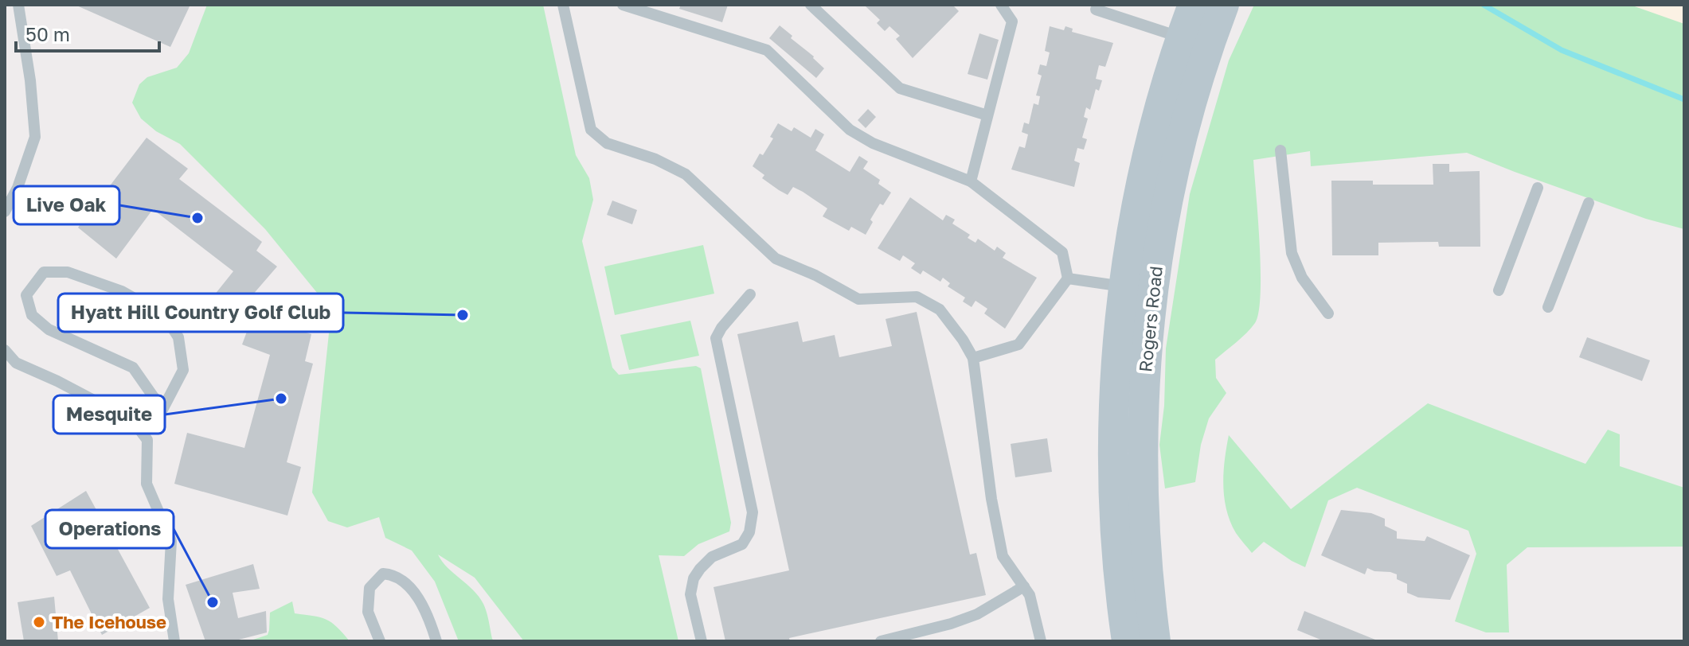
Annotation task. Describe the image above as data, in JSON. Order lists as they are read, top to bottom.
{
  "streets": {
    "main road": ["Rogers Road"]
  },
  "places": [
    "Live Oak",
    "Hyatt Hill Country Golf Club",
    "Mesquite",
    "Operations",
    "The Icehouse"
  ],
  "scale_bar": "50 m"
}
